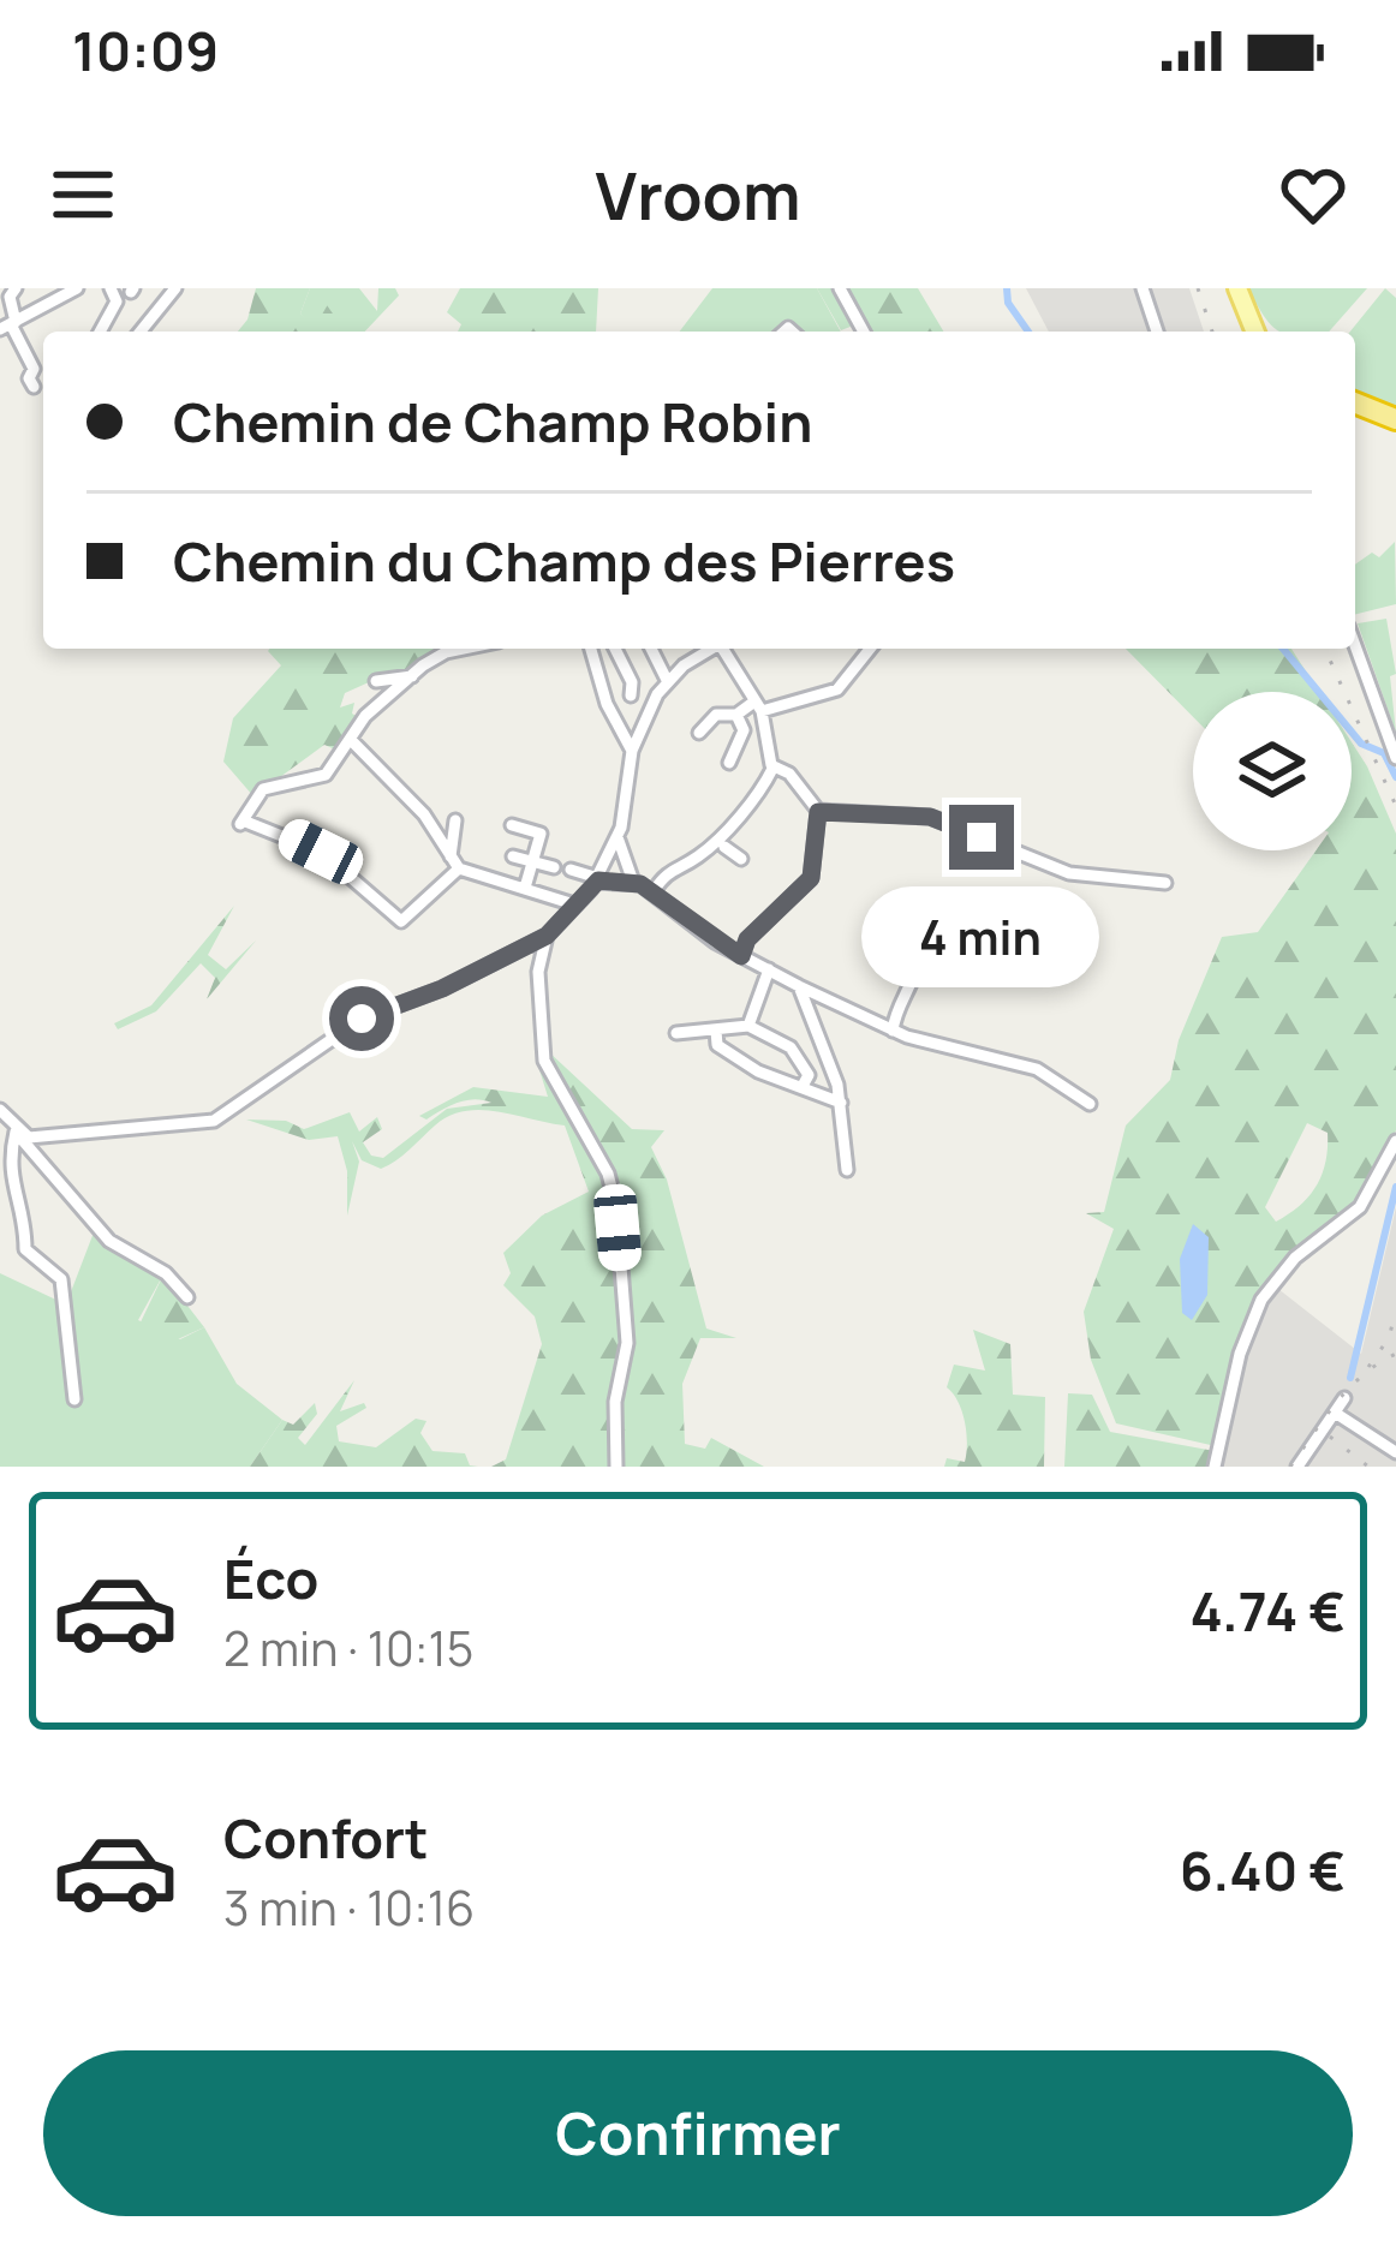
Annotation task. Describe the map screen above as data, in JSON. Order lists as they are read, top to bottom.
{
  "page": {
    "status": "10:09",
    "header": "Vroom",
    "banner": ["Chemin de Champ Robin", "Chemin du Champ des Pierres"],
    "bubble": "4 min",
    "list": [
      {
        "name": "Éco",
        "note": "2 min · 10:15",
        "value": "4.74 €"
      },
      {
        "name": "Confort",
        "note": "3 min · 10:16",
        "value": "6.40 €"
      }
    ],
    "buttons": "Confirmer"
  }
}
